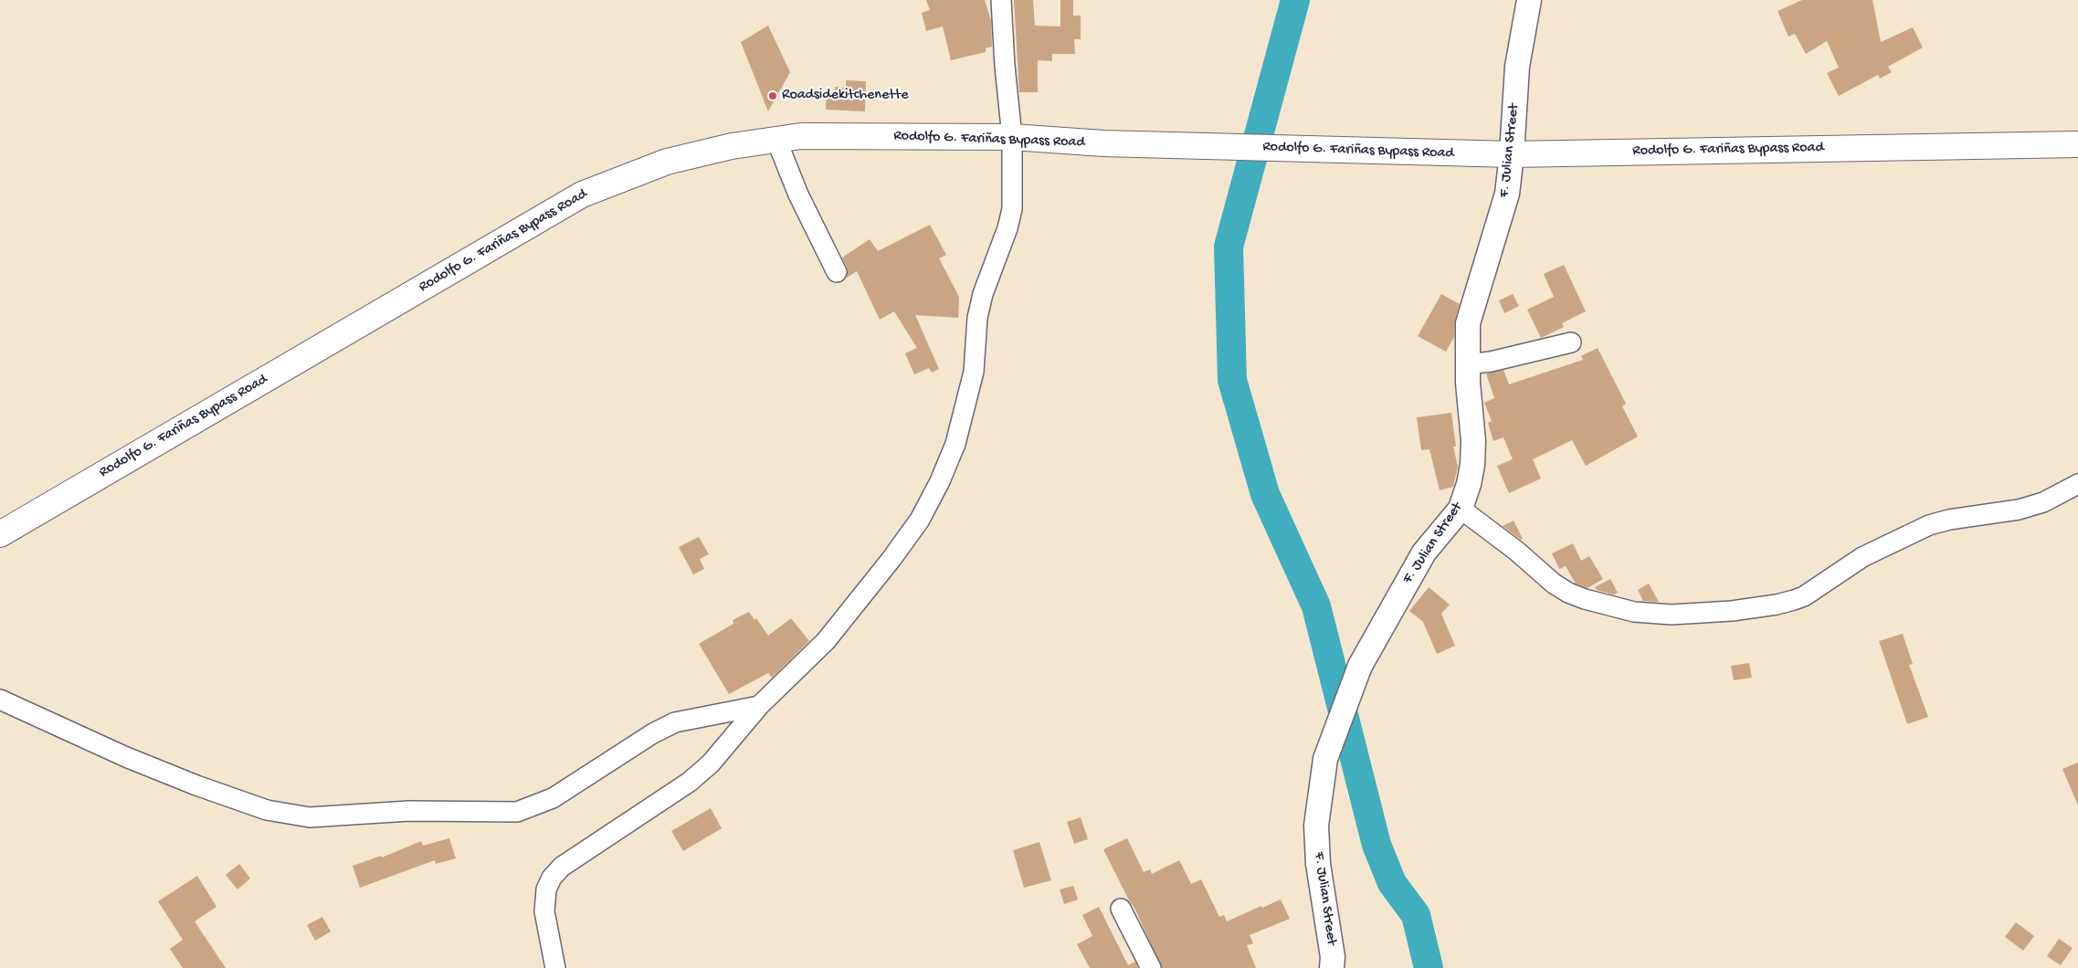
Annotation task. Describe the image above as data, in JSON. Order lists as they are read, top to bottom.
{
  "streets": {
    "main road": ["Rodolfo G. Fariñas Bypass Road"],
    "street": ["F. Julian Street"]
  },
  "crossings": [
    ["Rodolfo G. Fariñas Bypass Road", "F. Julian Street"]
  ],
  "places": ["Roadsidekitchenette"]
}
